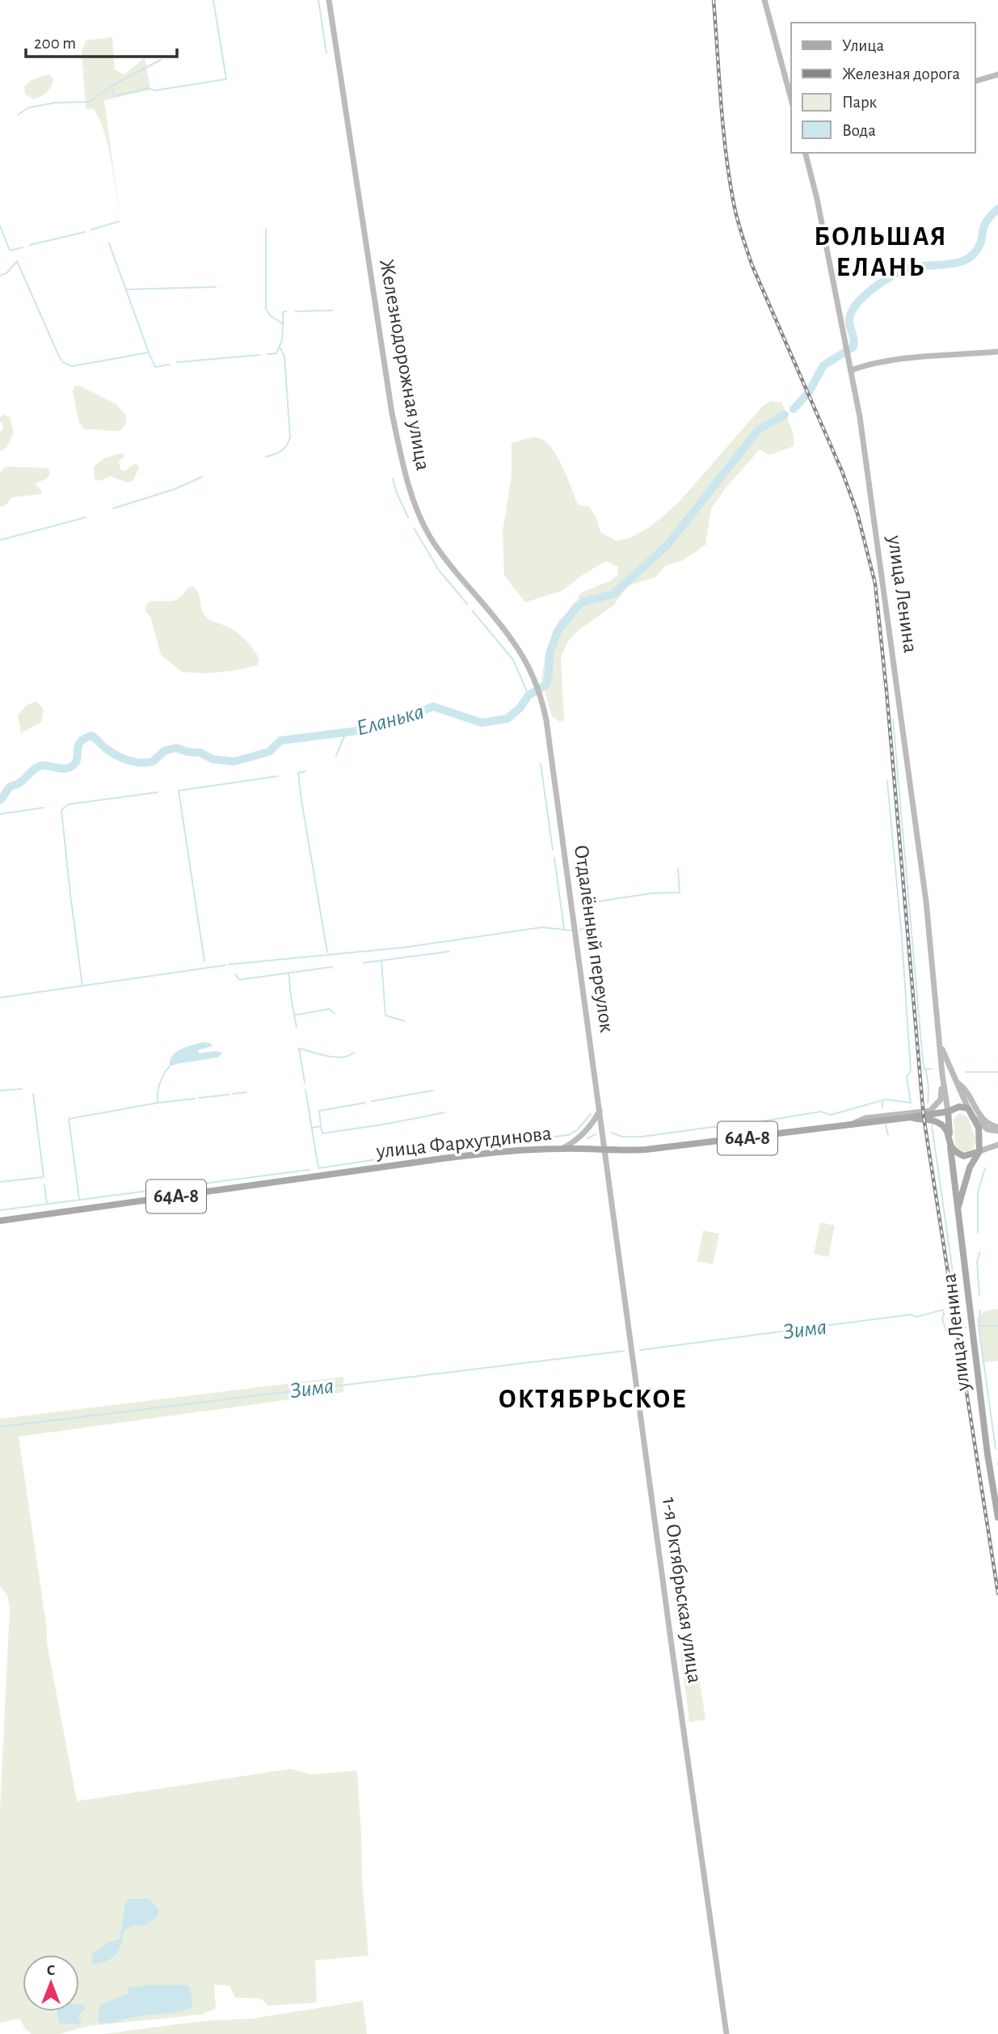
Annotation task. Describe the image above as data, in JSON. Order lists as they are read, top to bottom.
{
  "streets": {
    "main road": [
      "Железнодорожная улица",
      "улица Ленина",
      "Отдалённый переулок",
      "64А-8",
      "улица Фархутдинова",
      "1-я Октябрьская улица"
    ]
  },
  "crossings": [
    ["Железнодорожная улица", "Отдалённый переулок"],
    ["улица Ленина", "64А-8"],
    ["улица Ленина", "улица Фархутдинова"],
    ["Отдалённый переулок", "улица Фархутдинова"],
    ["Отдалённый переулок", "1-я Октябрьская улица"],
    ["64А-8", "улица Фархутдинова"],
    ["улица Фархутдинова", "1-я Октябрьская улица"]
  ],
  "districts": ["БОЛЬШАЯ ЕЛАНЬ", "ОКТЯБРЬСКОЕ"],
  "water": ["Еланька", "Зима"],
  "legend": [
    "Улица",
    "Железная дорога",
    "Парк",
    "Вода"
  ],
  "scale_bar": "200 m",
  "north": "top"
}
